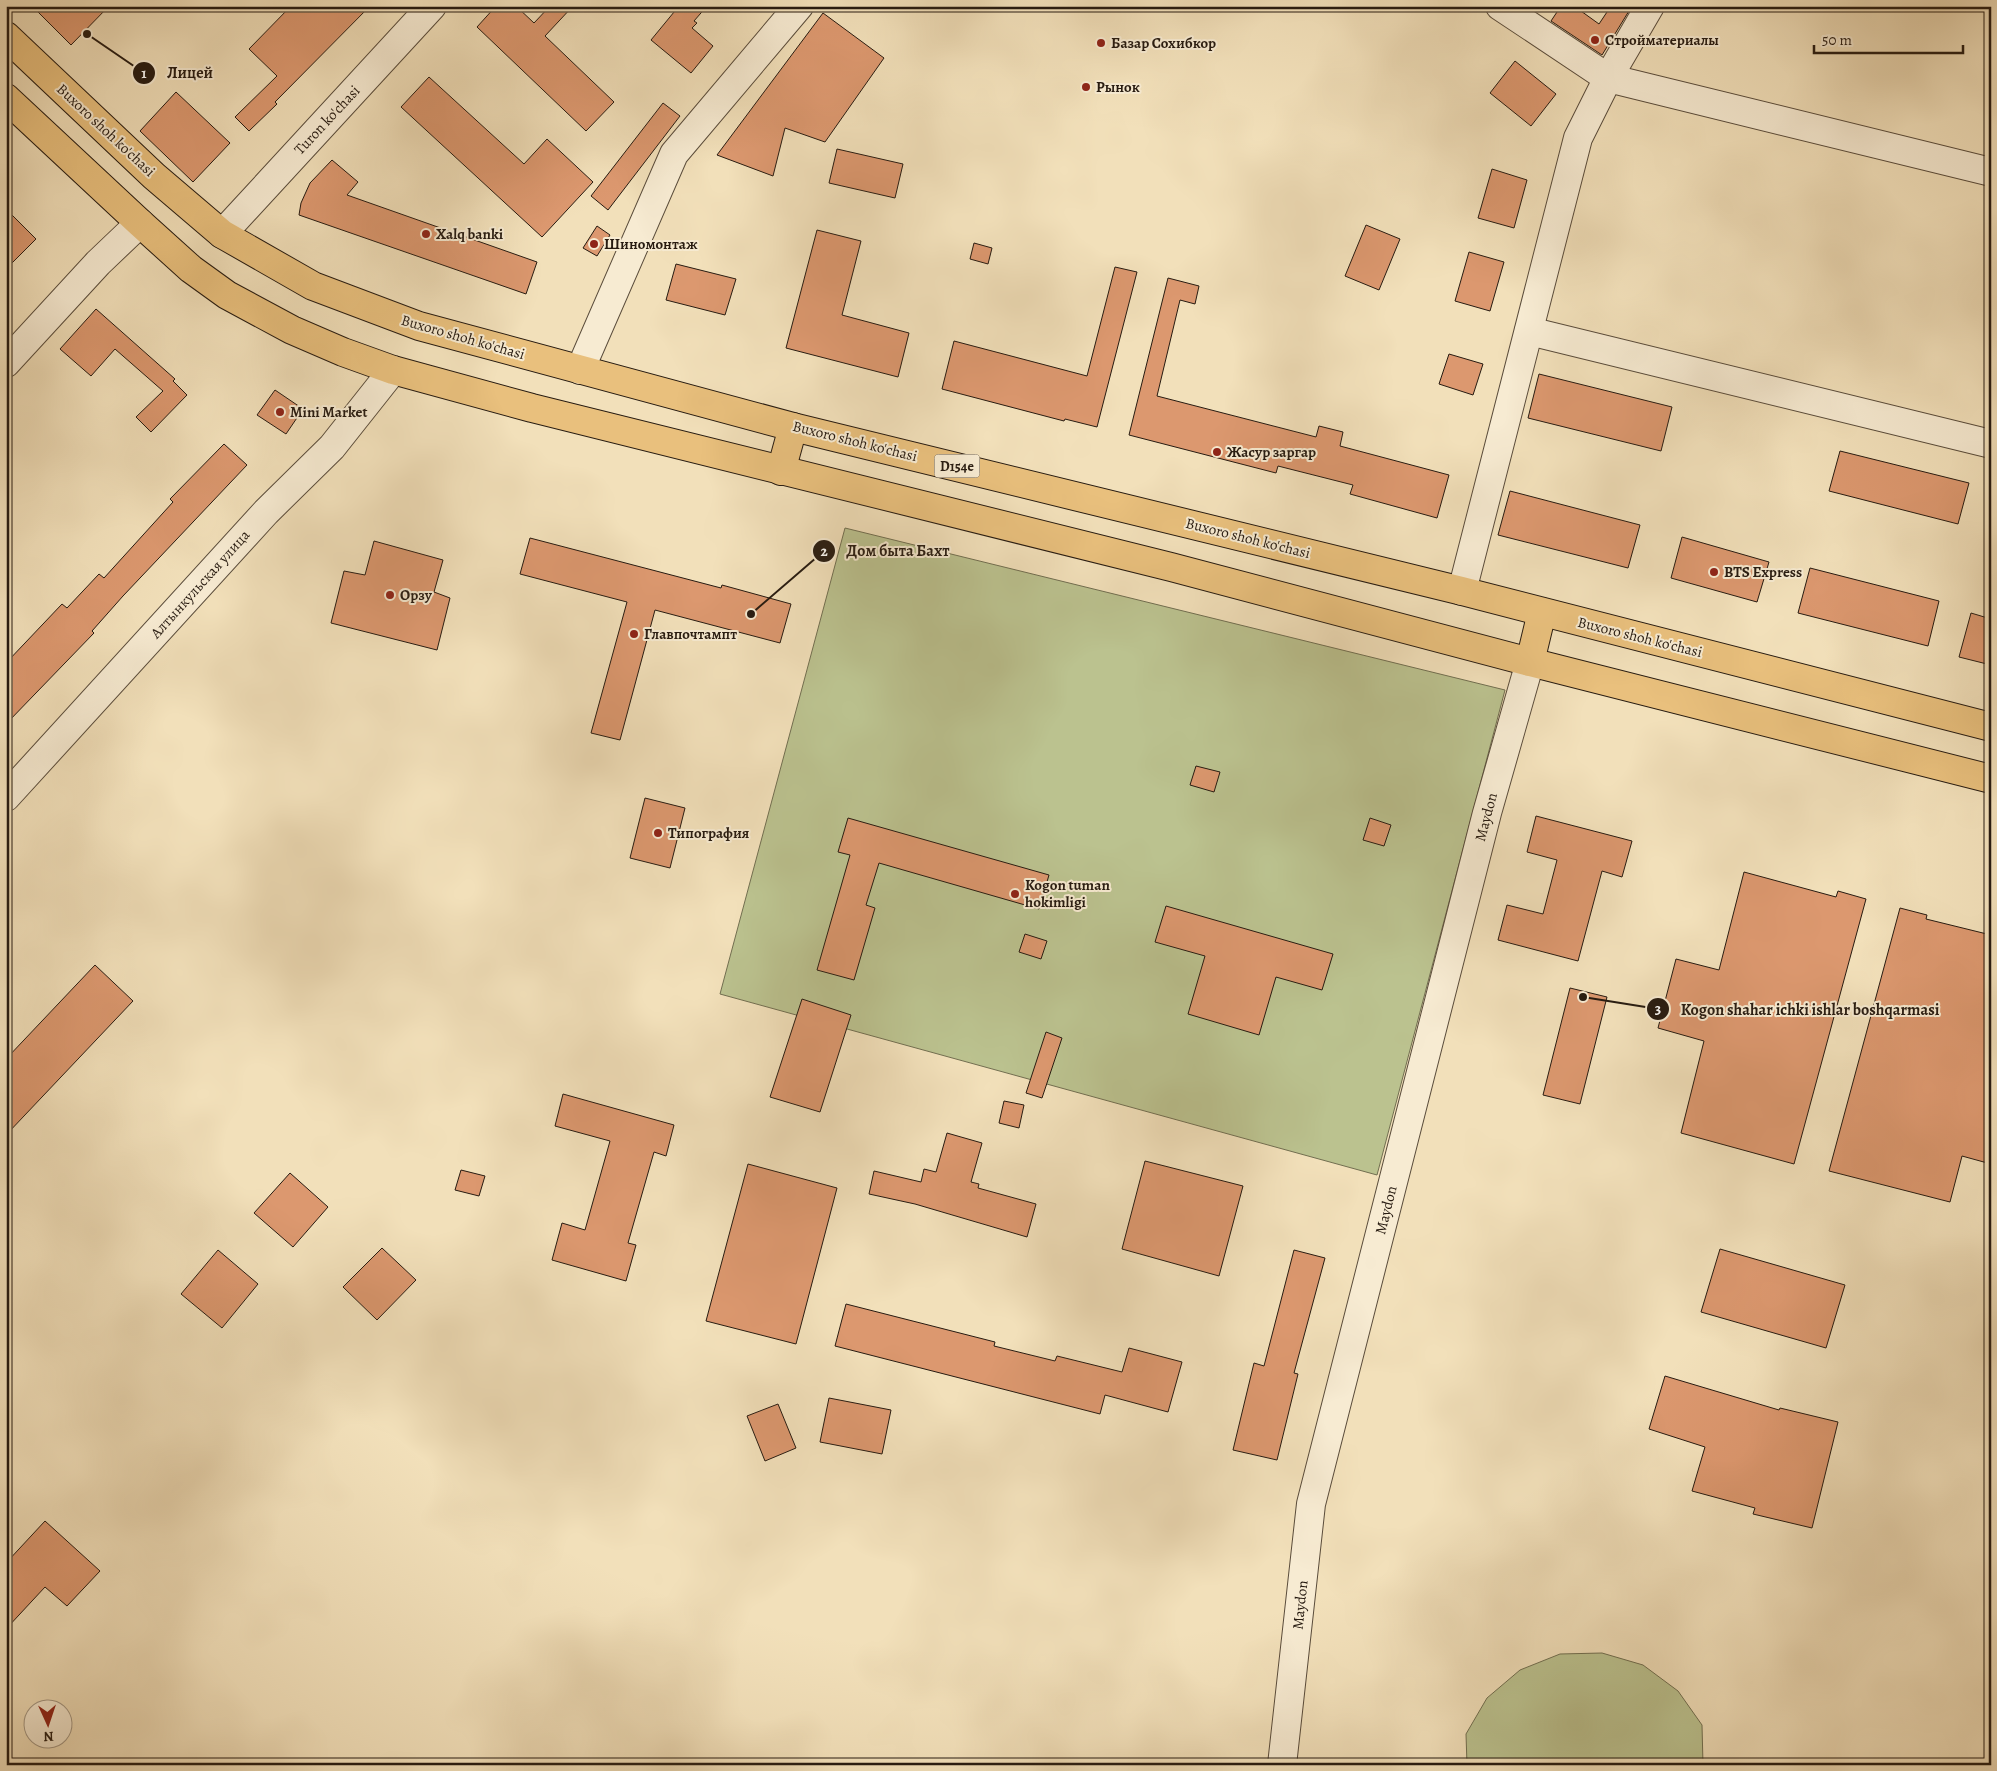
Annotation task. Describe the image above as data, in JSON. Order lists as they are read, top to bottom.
{
  "streets": {
    "main road": ["Buxoro shoh ko'chasi", "D154e"],
    "street": ["Turon ko'chasi", "Алтынкульская улица", "Maydon"]
  },
  "crossings": [
    ["Turon ko'chasi", "Buxoro shoh ko'chasi"]
  ],
  "places": [
    "Лицей",
    "Стройматериалы",
    "Базар Сохибкор",
    "Рынок",
    "Xalq banki",
    "Шиномонтаж",
    "Mini Market",
    "Жасур заргар",
    "BTS Express",
    "Орзу",
    "Дом быта Бахт",
    "Главпочтампт",
    "Типография",
    "Kogon tuman hokimligi",
    "Kogon shahar ichki ishlar boshqarmasi"
  ],
  "scale_bar": "50 m",
  "north": "bottom"
}
